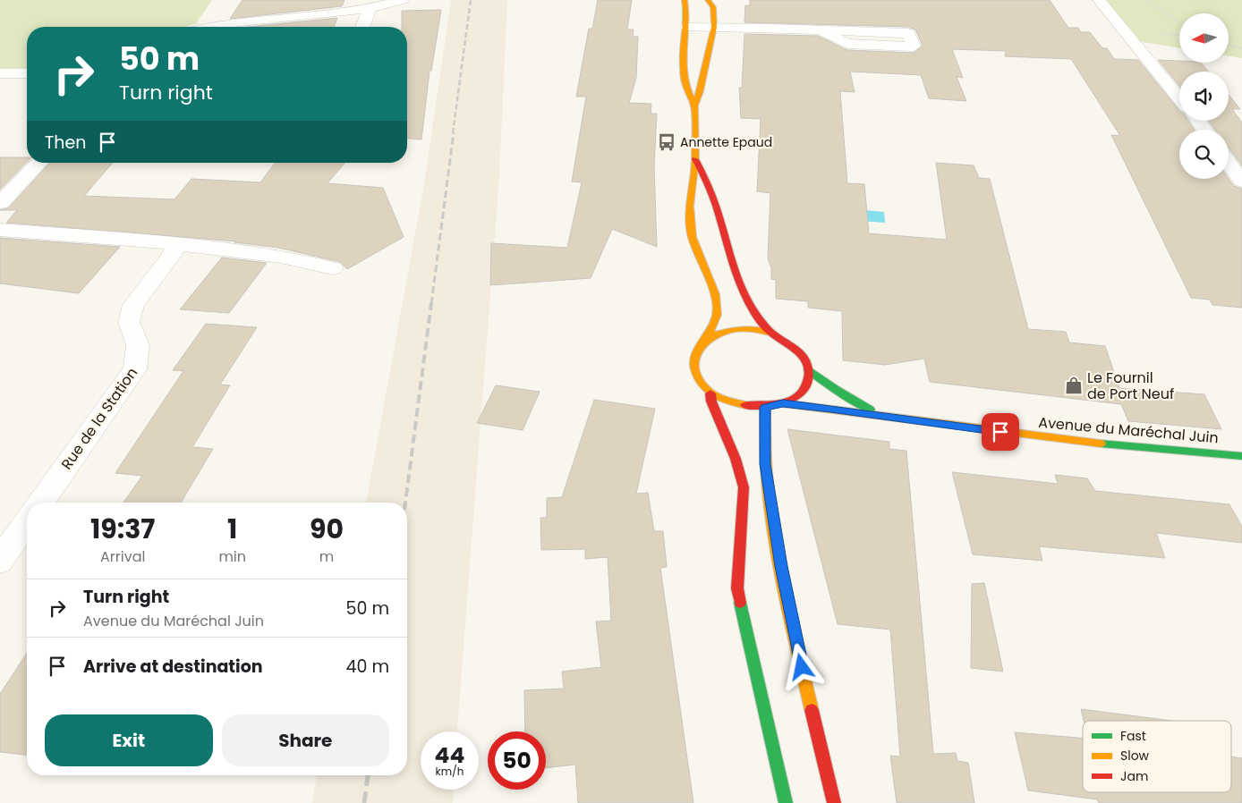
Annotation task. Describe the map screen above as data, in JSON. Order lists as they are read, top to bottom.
{
  "streets": {
    "main road": ["Avenue du Maréchal Juin"],
    "street": ["Rue de la Station"]
  },
  "places": {
    "bus stop": ["Annette Epaud"],
    "shop": ["Le Fournil de Port Neuf"]
  },
  "legend": ["Fast", "Slow", "Jam"],
  "north": "left",
  "page": {
    "turn": ["50 m", "Turn right"],
    "then": "Then",
    "eta": [
      "19:37",
      "Arrival",
      "1",
      "min",
      "90",
      "m"
    ],
    "list": [
      {
        "name": "Turn right",
        "note": "Avenue du Maréchal Juin",
        "value": "50 m"
      },
      {
        "name": "Arrive at destination",
        "value": "40 m"
      }
    ],
    "buttons": ["Exit", "Share"],
    "speed": "44 km/h",
    "limit": "50"
  }
}
